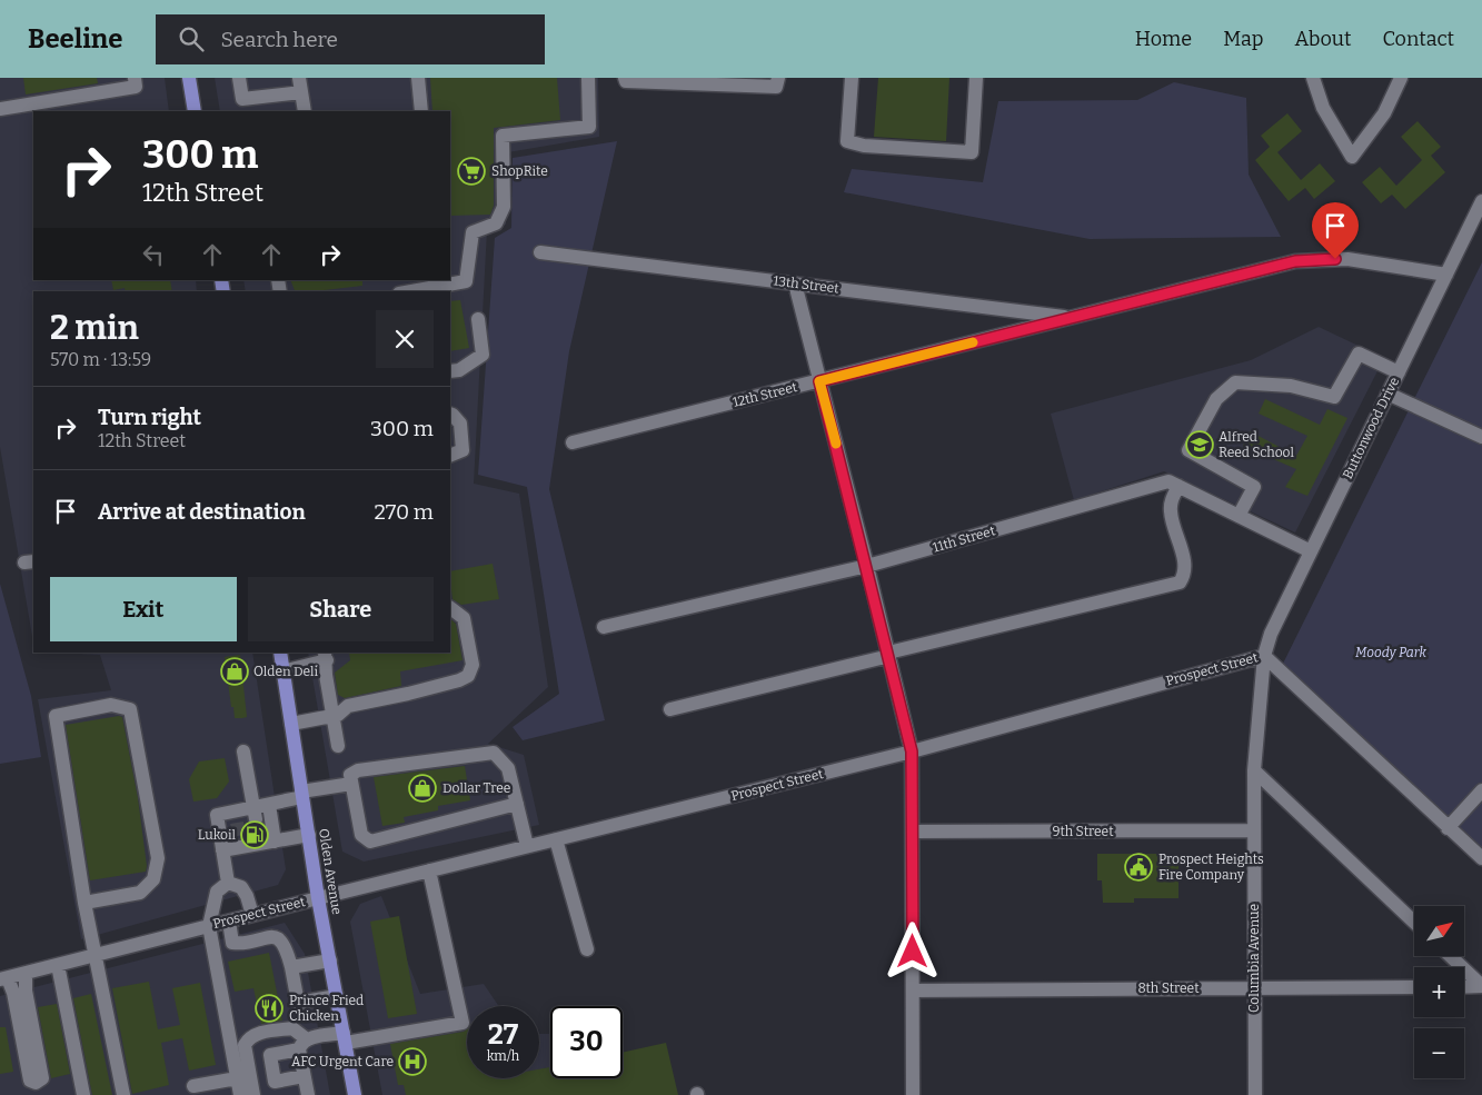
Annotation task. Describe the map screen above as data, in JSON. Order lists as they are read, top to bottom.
{
  "streets": {
    "main road": ["Olden Avenue"],
    "street": [
      "13th Street",
      "12th Street",
      "Buttonwood Drive",
      "11th Street",
      "Prospect Street",
      "9th Street",
      "Columbia Avenue",
      "8th Street"
    ]
  },
  "crossings": [
    ["13th Street", "12th Street"],
    ["12th Street", "Buttonwood Drive"],
    ["Buttonwood Drive", "11th Street"],
    ["Buttonwood Drive", "Prospect Street"],
    ["Buttonwood Drive", "Columbia Avenue"],
    ["Prospect Street", "Olden Avenue"],
    ["Prospect Street", "Columbia Avenue"],
    ["9th Street", "Columbia Avenue"],
    ["Columbia Avenue", "8th Street"]
  ],
  "parks": ["Moody Park"],
  "places": {
    "supermarket": ["ShopRite"],
    "school or university": ["Alfred Reed School"],
    "shop": ["Olden Deli", "Dollar Tree"],
    "fuel station": ["Lukoil"],
    "public building": ["Prospect Heights Fire Company"],
    "restaurant": ["Prince Fried Chicken"],
    "hospital": ["AFC Urgent Care"]
  },
  "north": "top right",
  "page": {
    "header": "Beeline",
    "search": "Search here",
    "nav": [
      "Home",
      "Map",
      "About",
      "Contact"
    ],
    "turn": ["300 m", "12th Street"],
    "heading": ["2 min", "570 m · 13:59"],
    "list": [
      {
        "name": "Turn right",
        "note": "12th Street",
        "value": "300 m"
      },
      {
        "name": "Arrive at destination",
        "value": "270 m"
      }
    ],
    "buttons": ["Exit", "Share"],
    "map_buttons": ["+", "−"],
    "speed": "27 km/h",
    "limit": "30"
  }
}
